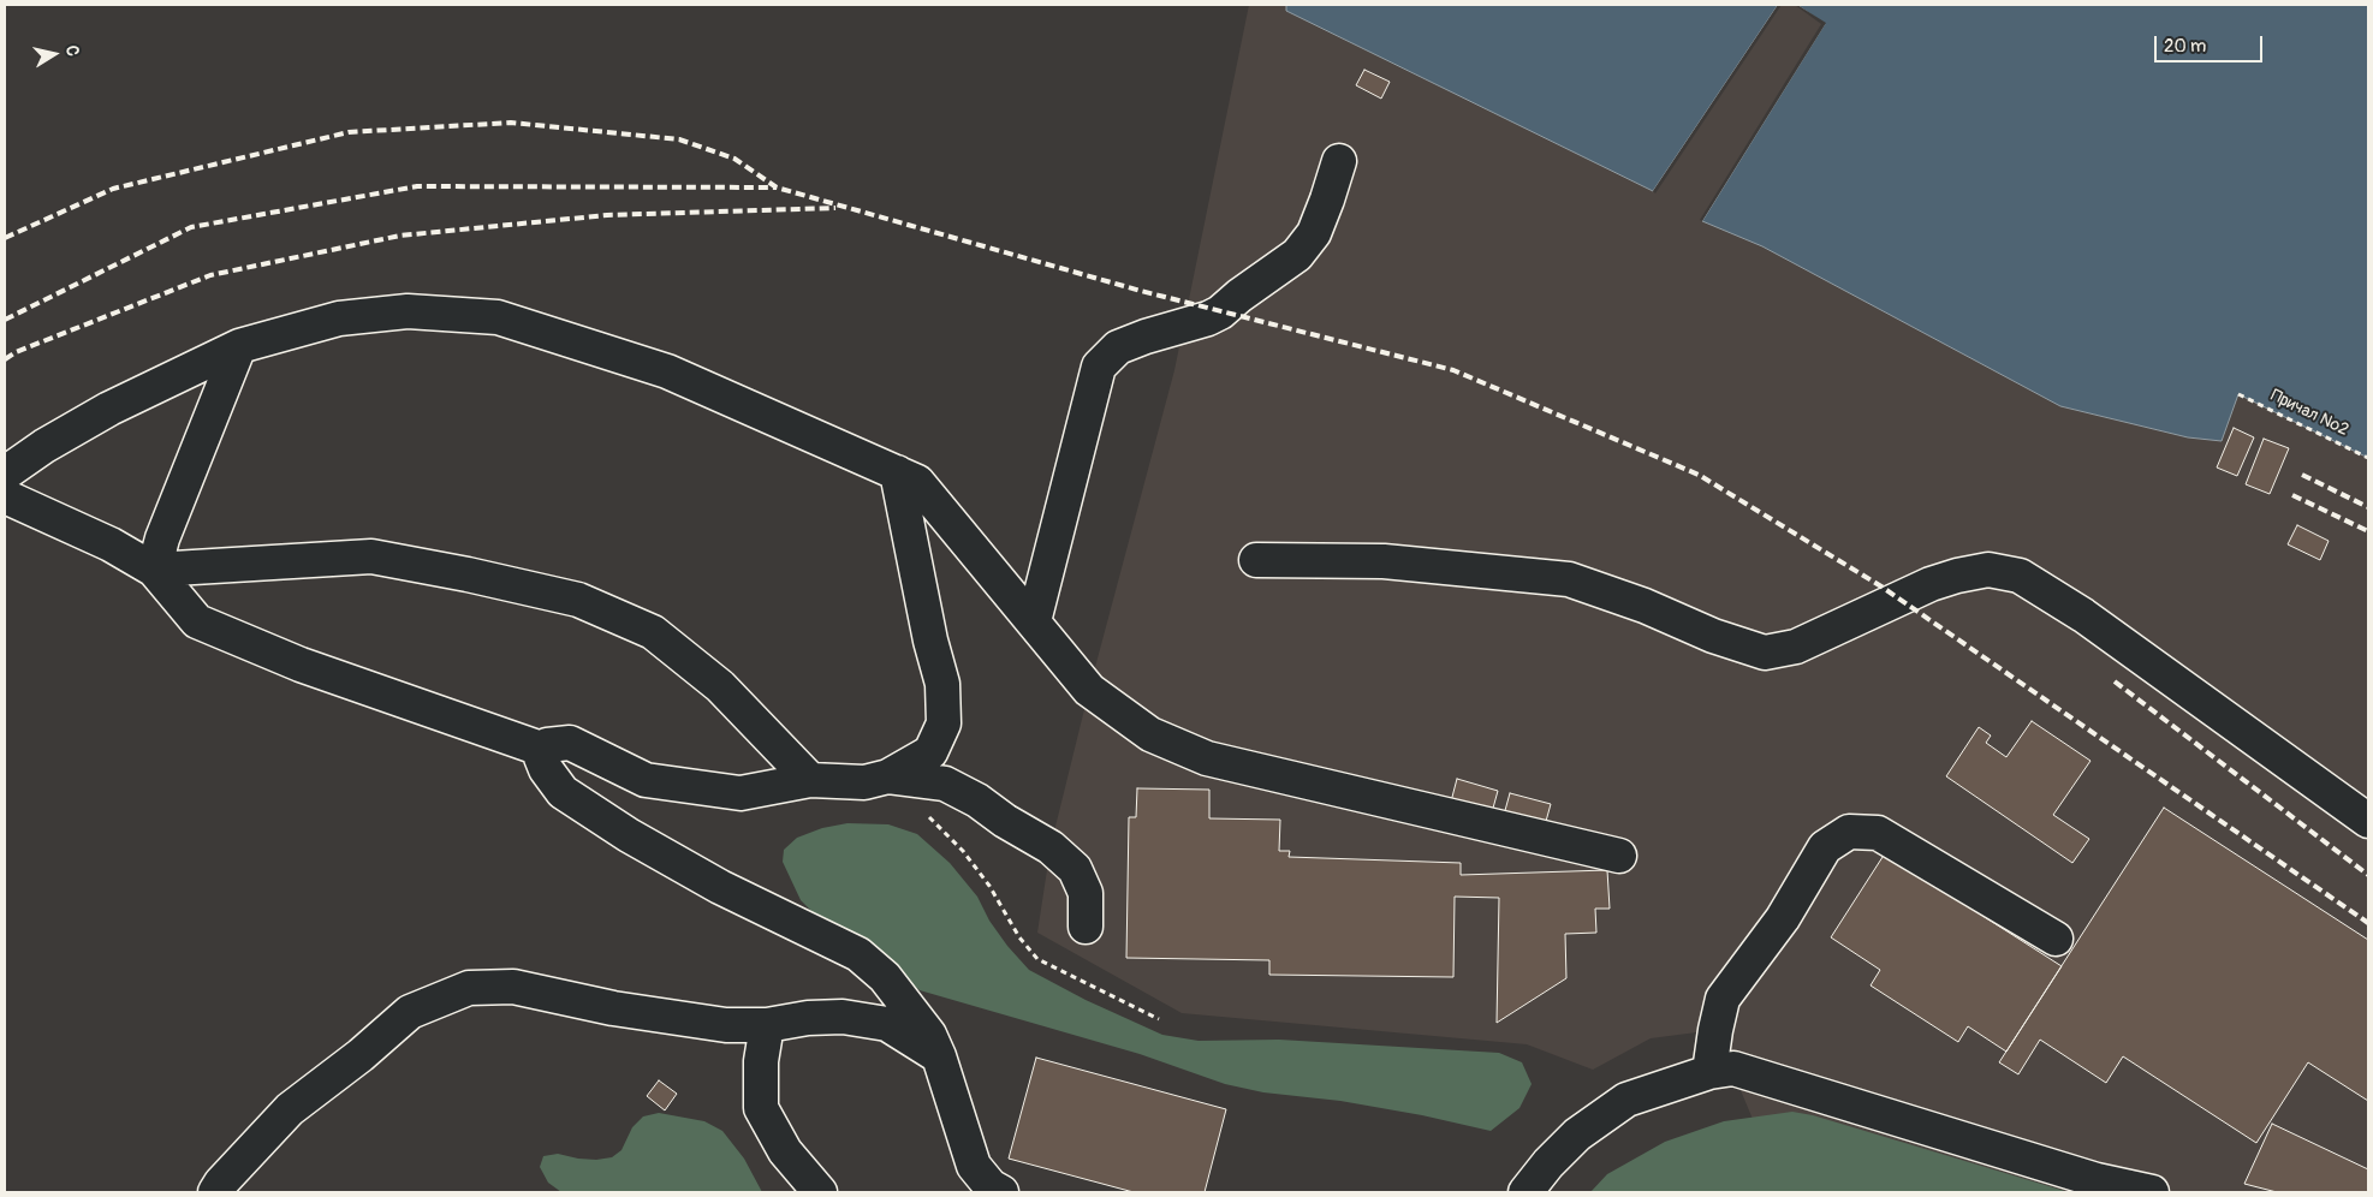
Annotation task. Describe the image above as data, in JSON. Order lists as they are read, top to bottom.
{
  "streets": {
    "path": ["Причал №2"]
  },
  "scale_bar": "20 m",
  "north": "right"
}
